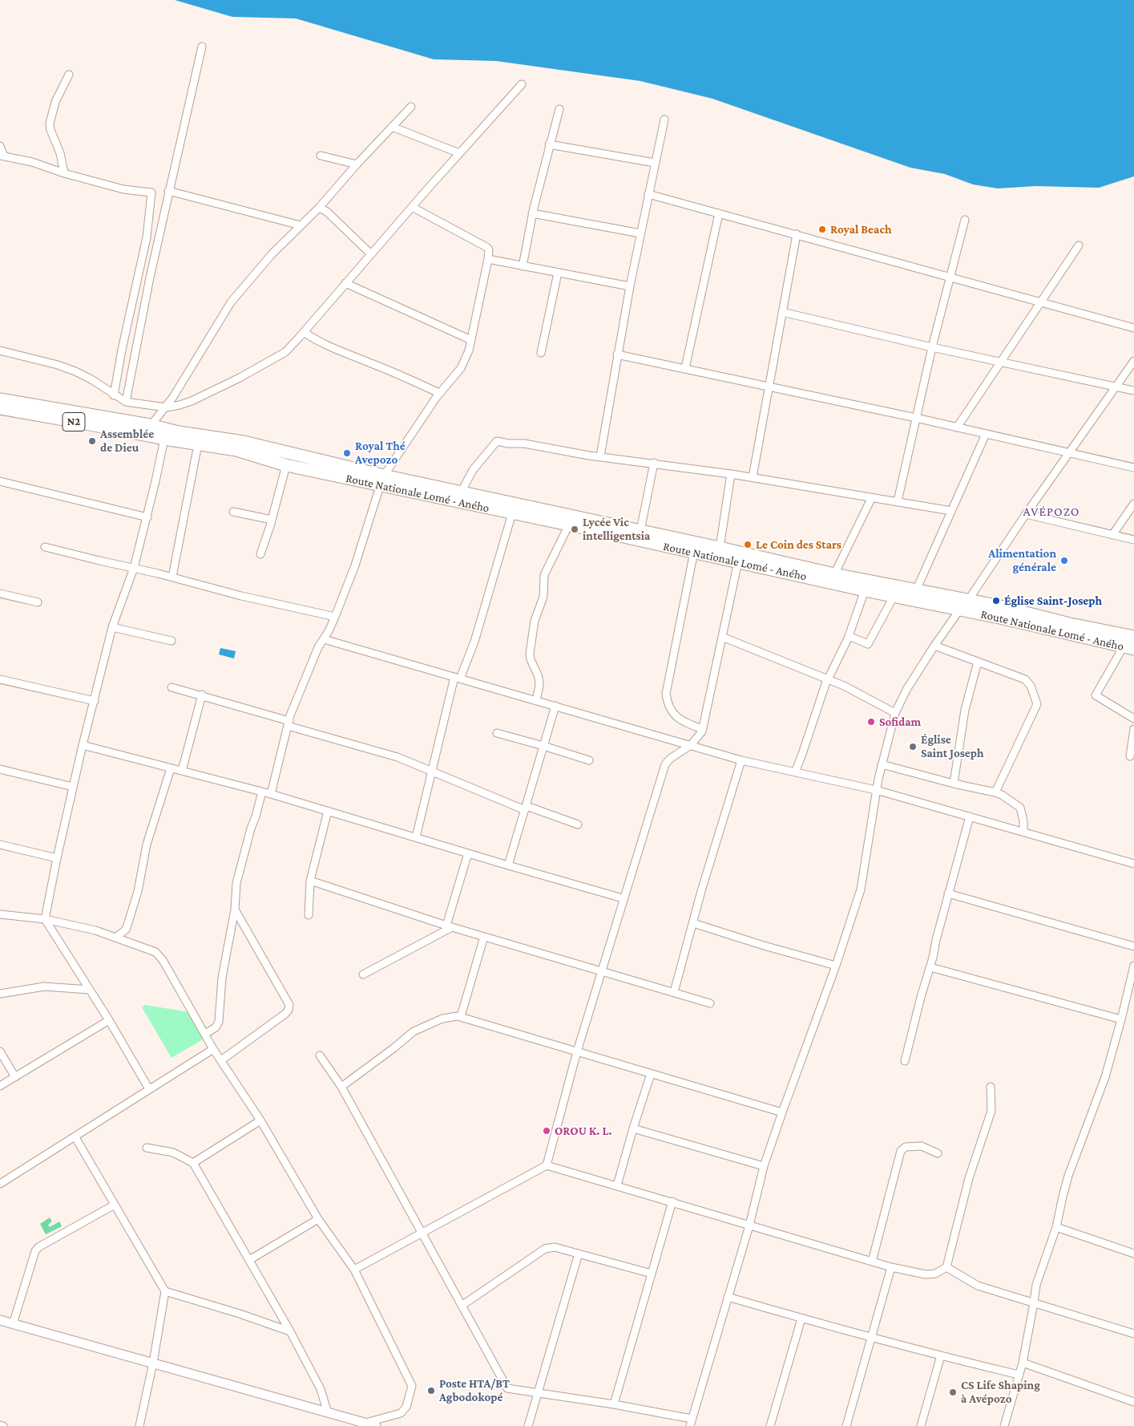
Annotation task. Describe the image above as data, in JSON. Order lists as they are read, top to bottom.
{
  "streets": {
    "highway": ["N2", "Route Nationale Lomé - Aného"]
  },
  "crossings": [
    ["N2", "Route Nationale Lomé - Aného"]
  ],
  "districts": ["AVÉPOZO"],
  "places": [
    "Royal Beach",
    "Assemblée de Dieu",
    "Royal Thé Avepozo",
    "Lycée Vic intelligentsia",
    "Le Coin des Stars",
    "Alimentation générale",
    "Église Saint-Joseph",
    "Sofidam",
    "Église Saint Joseph",
    "OROU K. L.",
    "Poste HTA/BT Agbodokopé",
    "CS Life Shaping à Avépozo"
  ]
}
